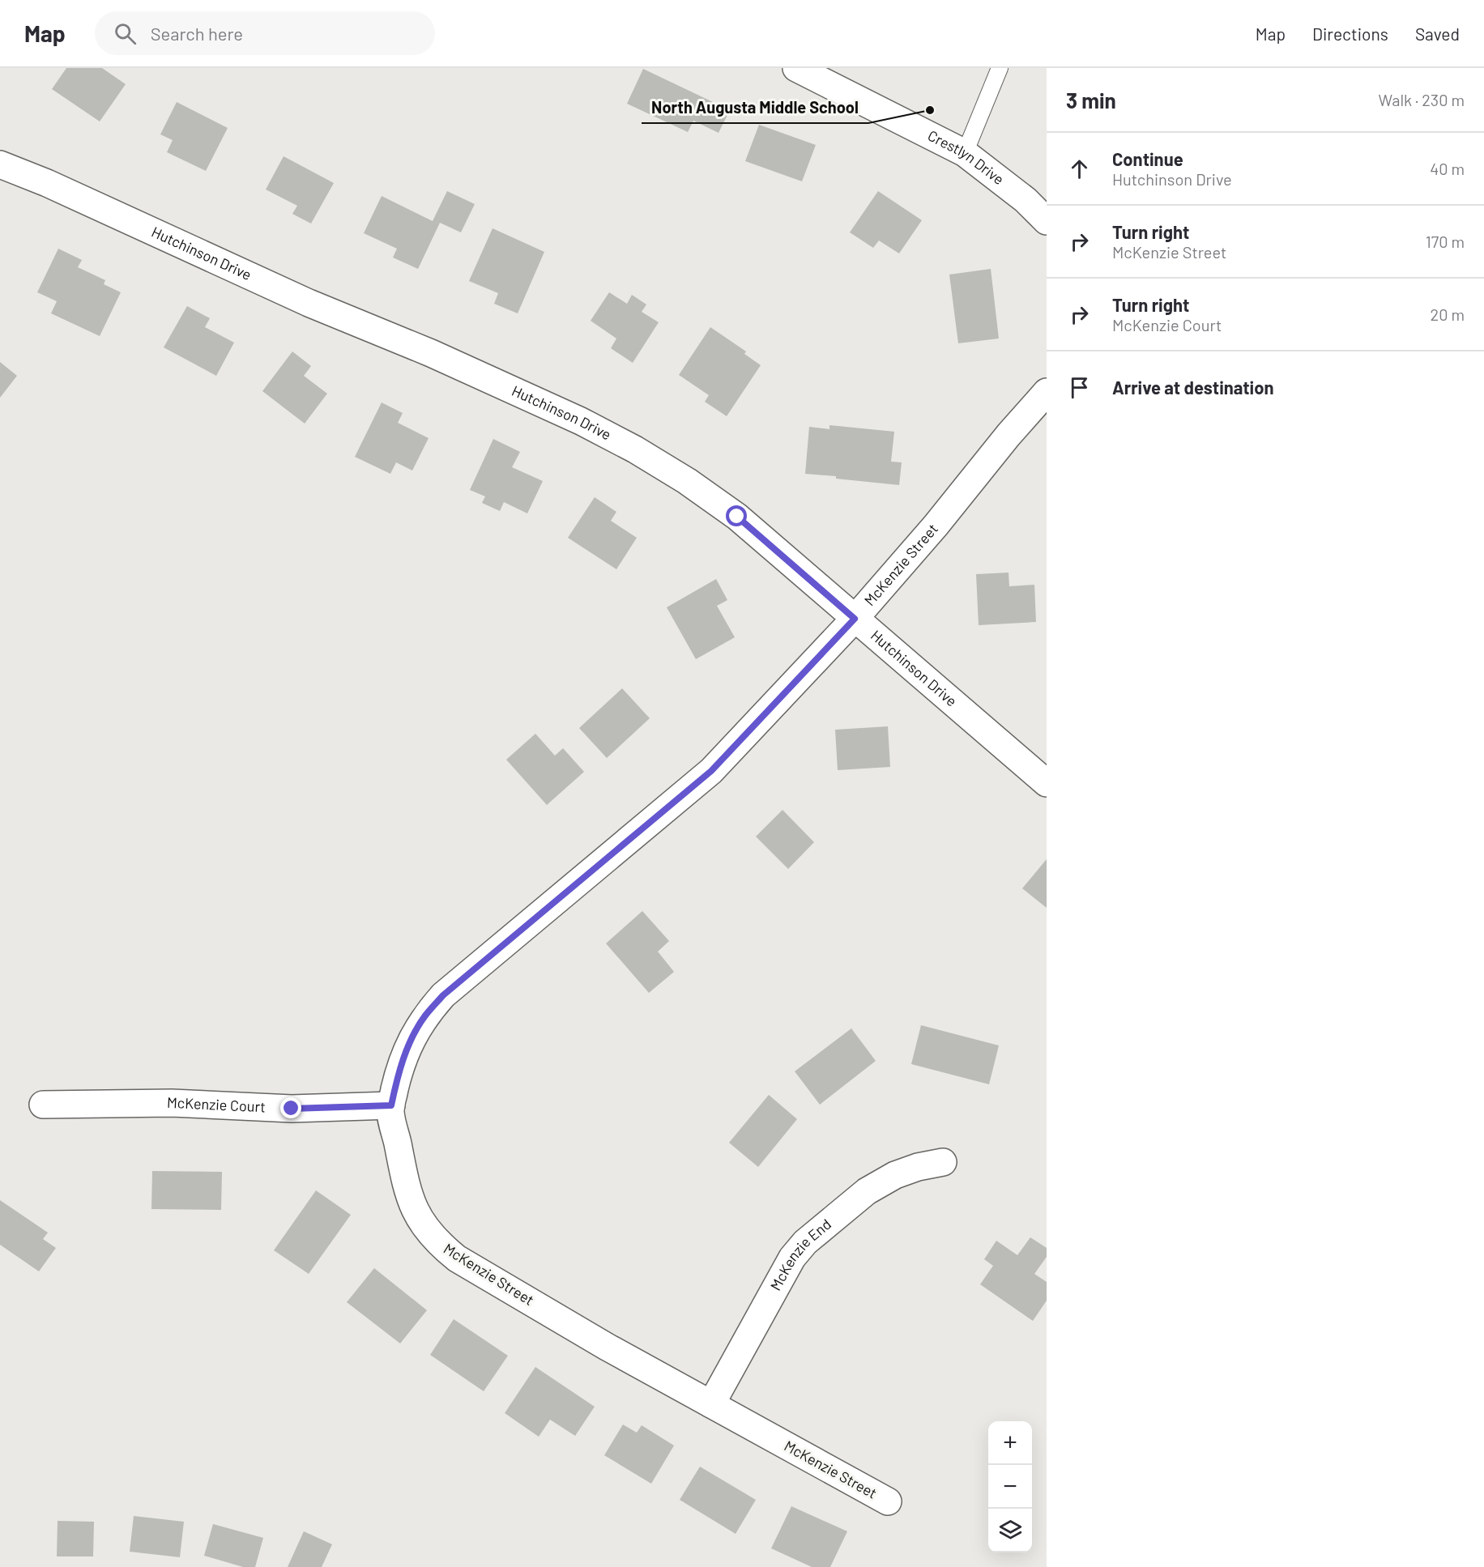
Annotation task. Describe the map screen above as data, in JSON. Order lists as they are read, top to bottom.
{
  "streets": {
    "street": [
      "Crestlyn Drive",
      "Hutchinson Drive",
      "McKenzie Street",
      "McKenzie Court",
      "McKenzie End"
    ]
  },
  "crossings": [
    ["Hutchinson Drive", "McKenzie Street"],
    ["McKenzie Street", "McKenzie Court"],
    ["McKenzie Street", "McKenzie End"]
  ],
  "places": ["North Augusta Middle School"],
  "page": {
    "header": "Map",
    "search": "Search here",
    "nav": ["Map", "Directions", "Saved"],
    "heading": ["3 min", "Walk · 230 m"],
    "list": [
      ["Continue", "Hutchinson Drive", "40 m"],
      ["Turn right", "McKenzie Street", "170 m"],
      ["Turn right", "McKenzie Court", "20 m"],
      "Arrive at destination"
    ],
    "map_buttons": ["+", "−"]
  }
}
